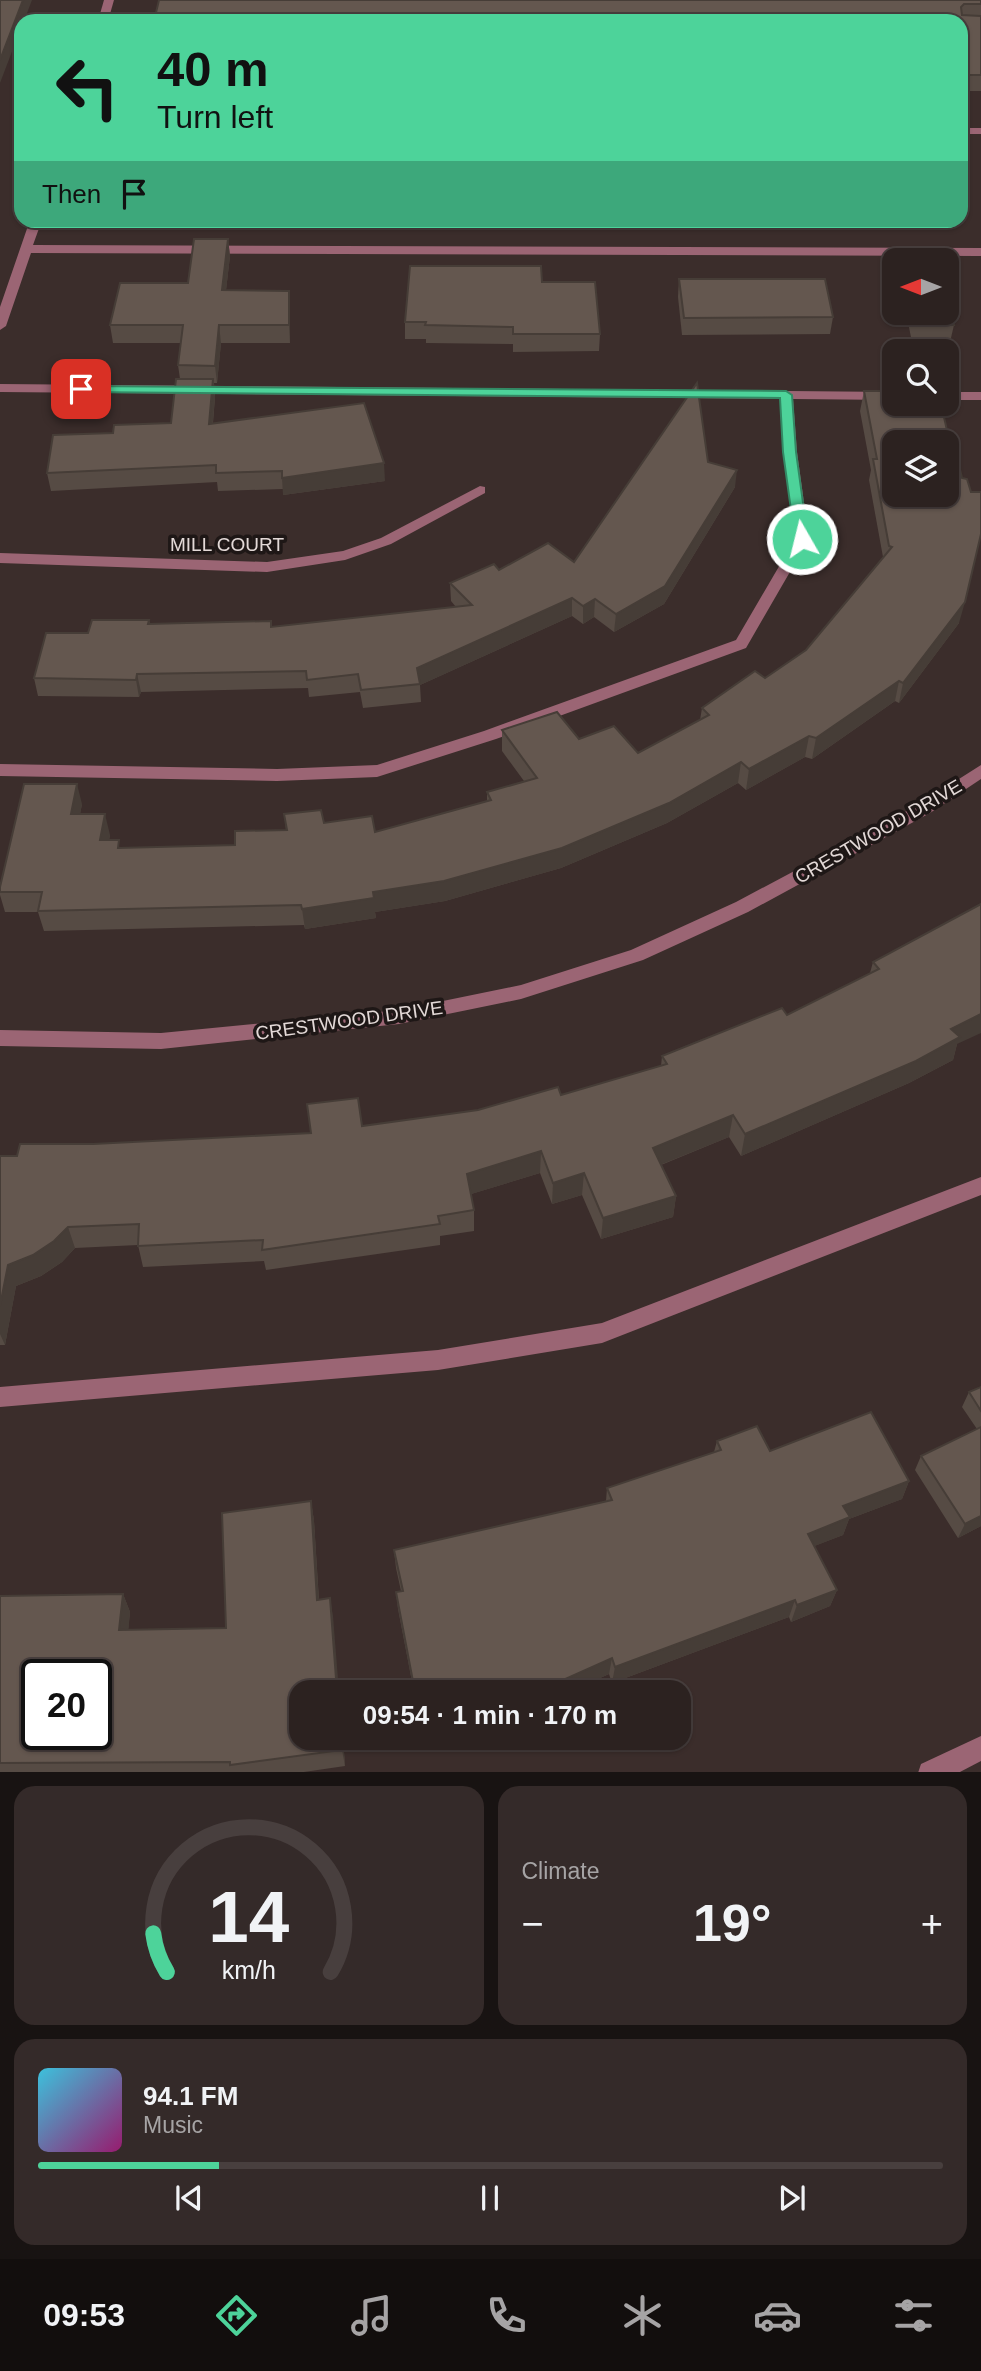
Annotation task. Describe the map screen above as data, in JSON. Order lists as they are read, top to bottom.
{
  "streets": {
    "street": ["MILL COURT", "CRESTWOOD DRIVE"]
  },
  "north": "left",
  "page": {
    "turn": ["40 m", "Turn left"],
    "then": "Then",
    "limit": "20",
    "trip": "09:54 · 1 min · 170 m",
    "tile": "Climate",
    "heat": ["−", "19°", "+"],
    "song": ["94.1 FM", "Music"],
    "tabs": "09:53",
    "gauge": ["14", "km/h"]
  }
}
